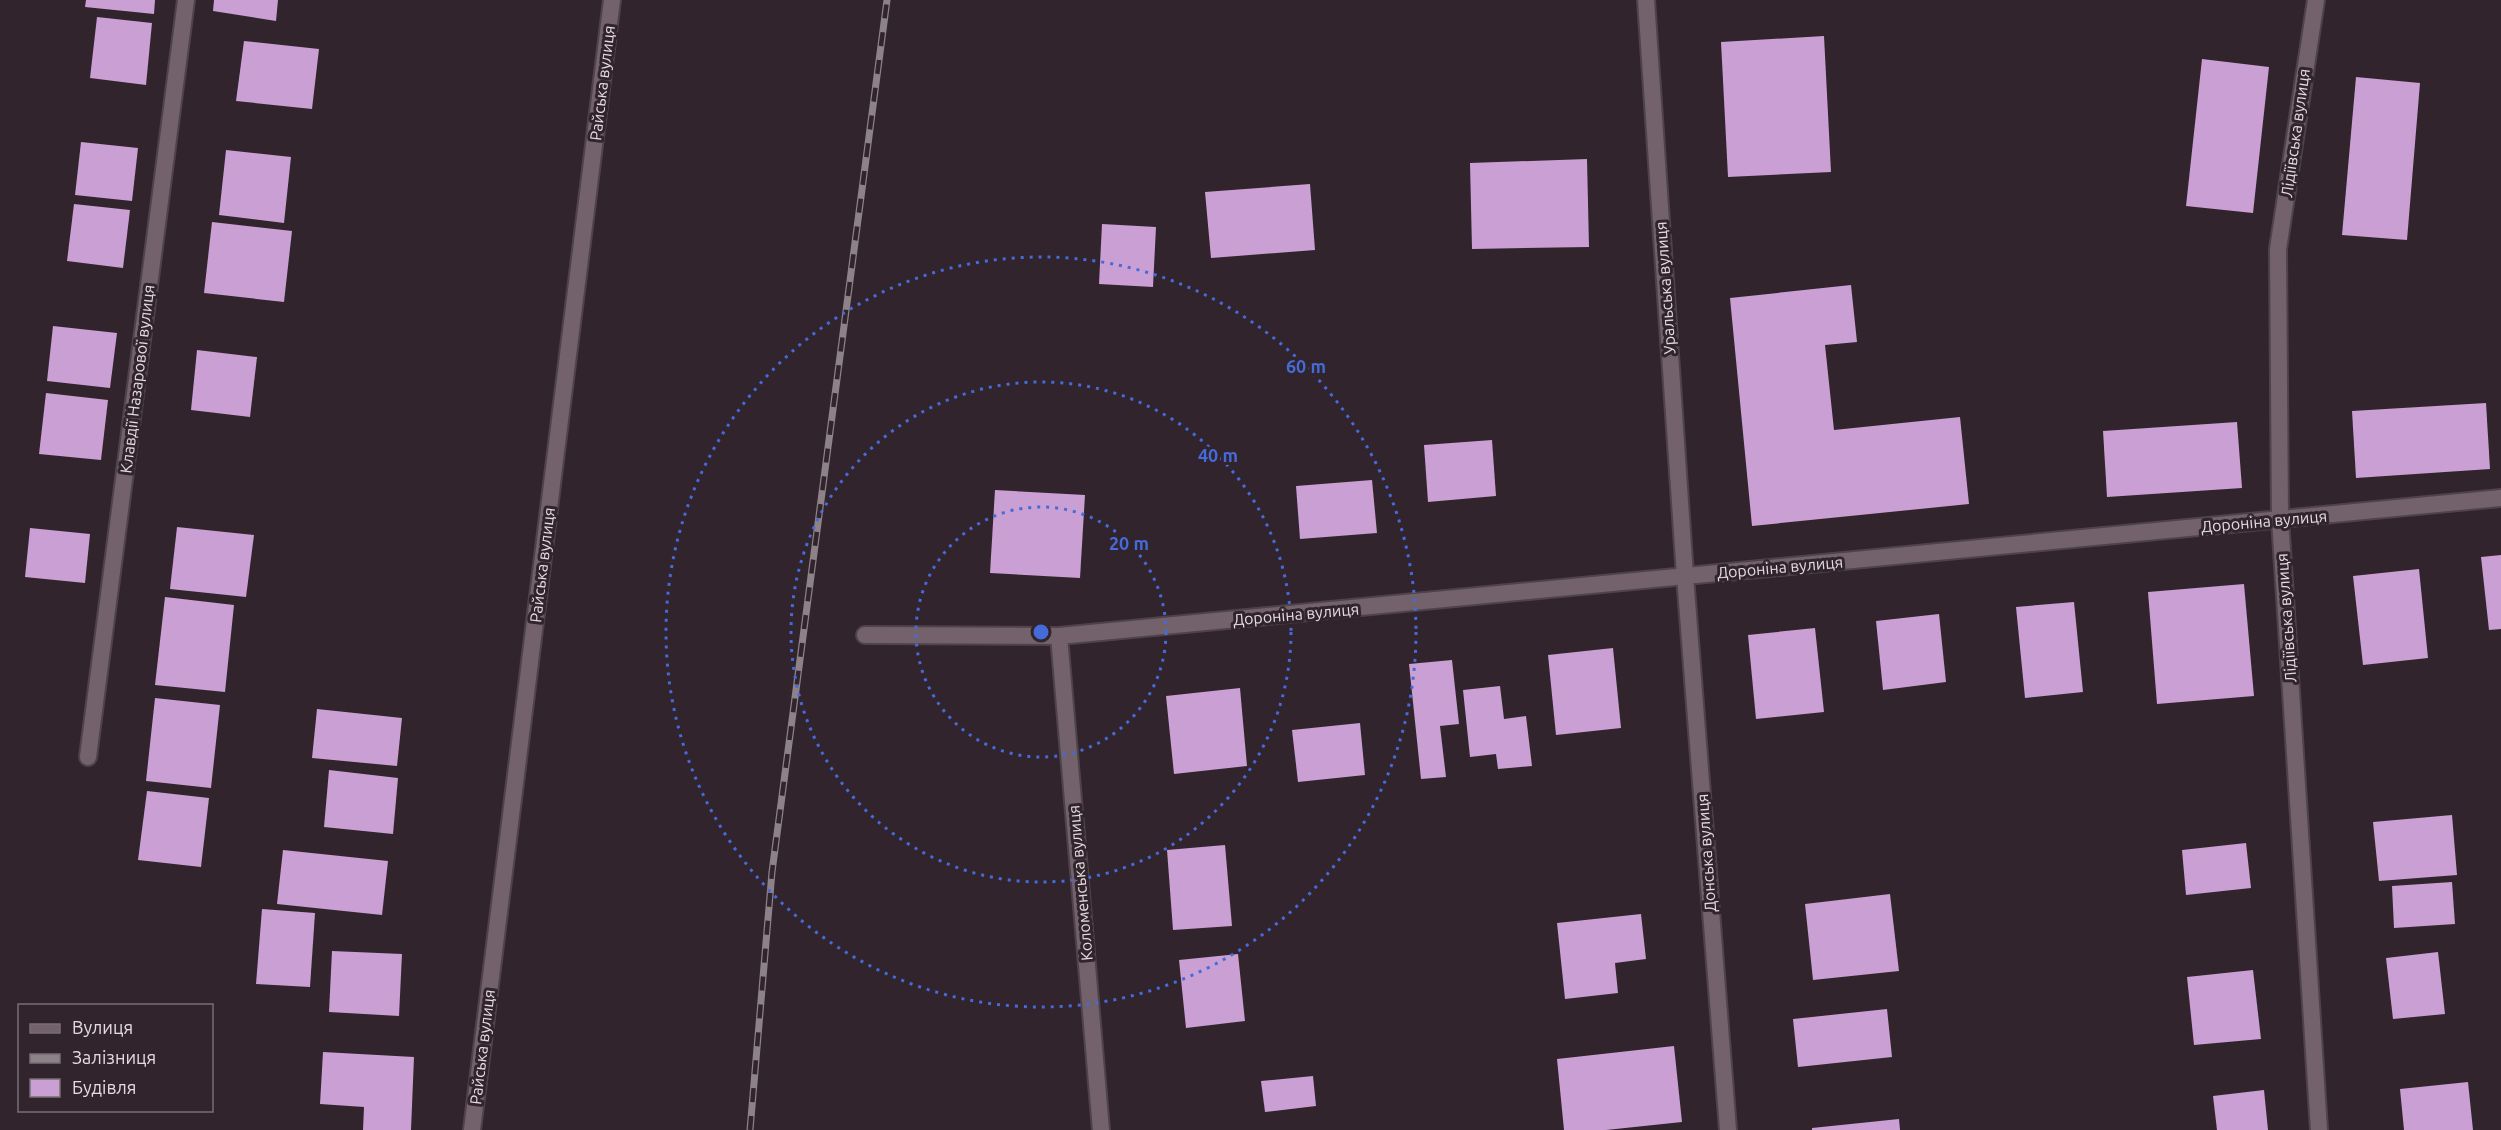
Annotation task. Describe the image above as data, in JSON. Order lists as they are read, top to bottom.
{
  "streets": {
    "street": [
      "Райська вулиця",
      "Лідіївська вулиця",
      "Уральська вулиця",
      "Клавдії Назарової вулиця",
      "Дороніна вулиця",
      "Донська вулиця",
      "Коломенська вулиця"
    ]
  },
  "crossings": [
    ["Лідіївська вулиця", "Дороніна вулиця"],
    ["Уральська вулиця", "Дороніна вулиця"],
    ["Уральська вулиця", "Донська вулиця"],
    ["Дороніна вулиця", "Донська вулиця"],
    ["Дороніна вулиця", "Коломенська вулиця"]
  ],
  "legend": ["Вулиця", "Залізниця", "Будівля"],
  "rings": ["60 m", "40 m", "20 m"]
}
